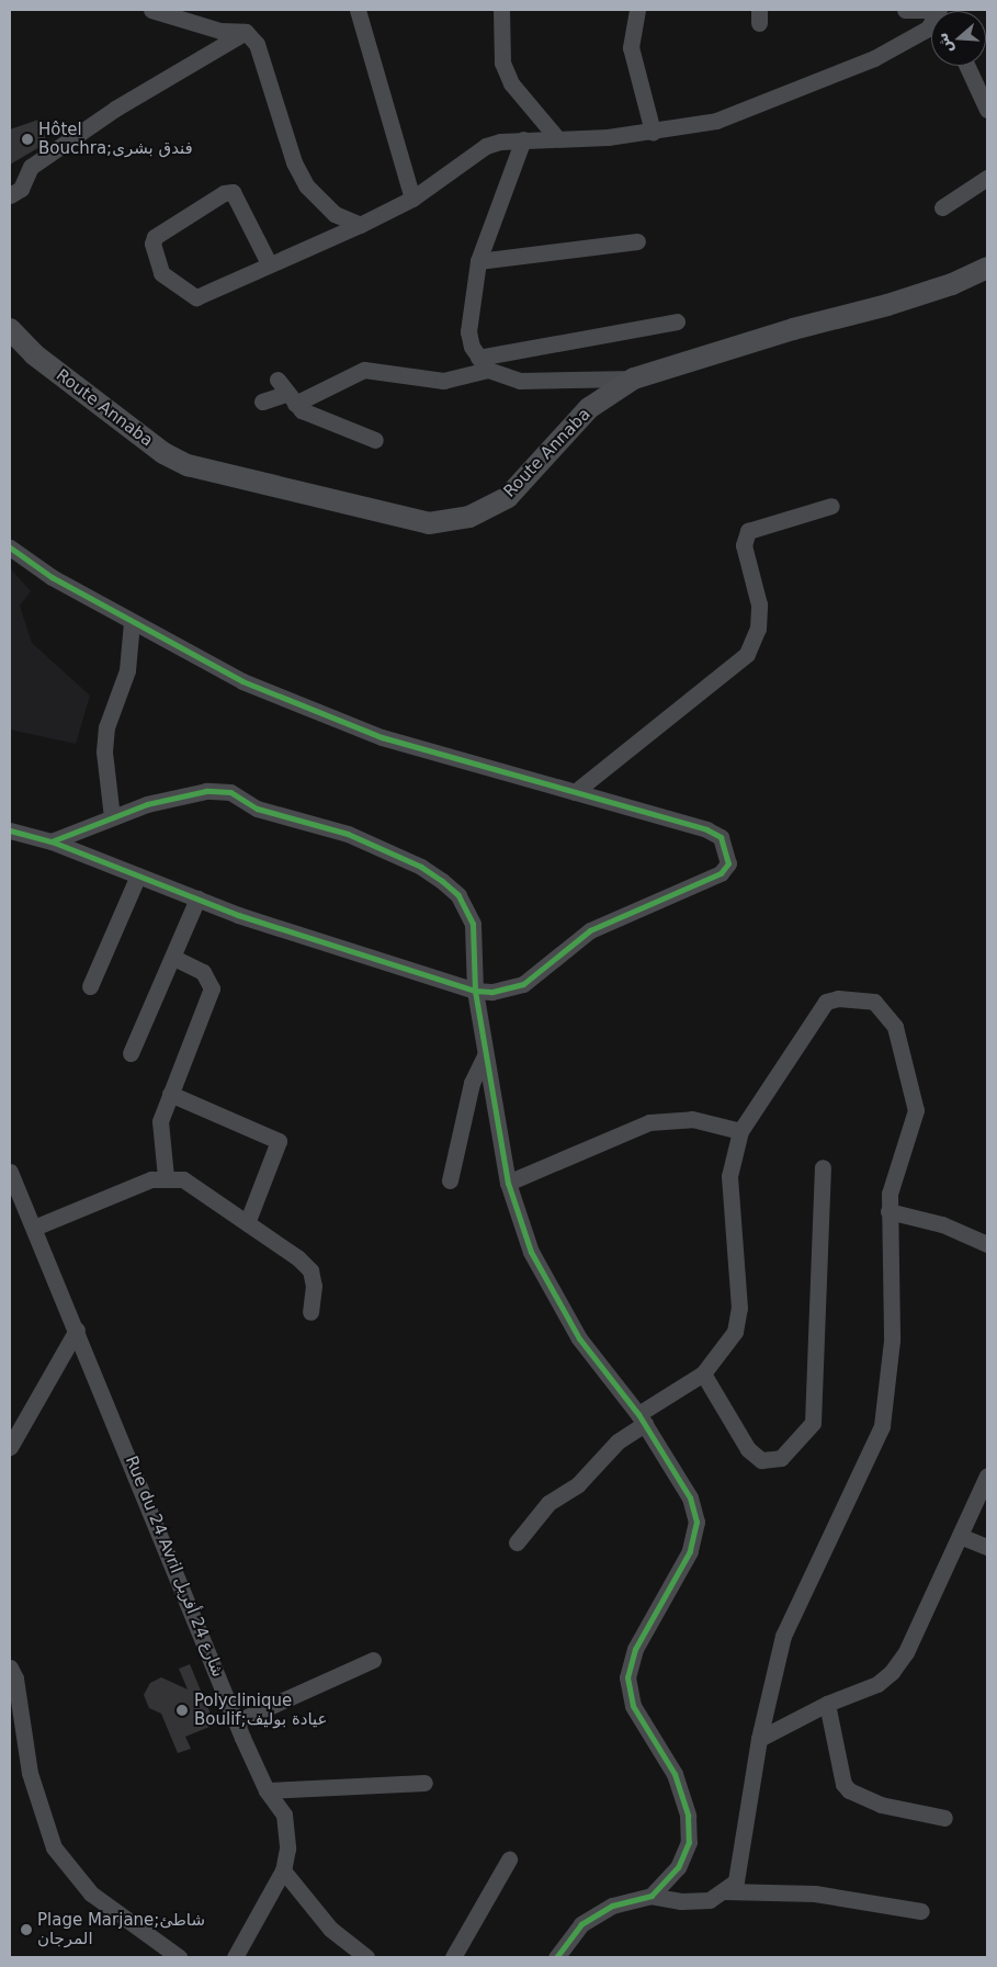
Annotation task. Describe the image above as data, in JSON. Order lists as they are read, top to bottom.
{
  "streets": {
    "main road": ["Route Annaba"],
    "street": ["Rue du 24 Avril شارع 24 أفريل"]
  },
  "places": ["Hôtel Bouchra;فندق بشرى", "Polyclinique Boulif;عيادة بوليف", "Plage Marjane;شاطئ المرجان"],
  "north": "left"
}
